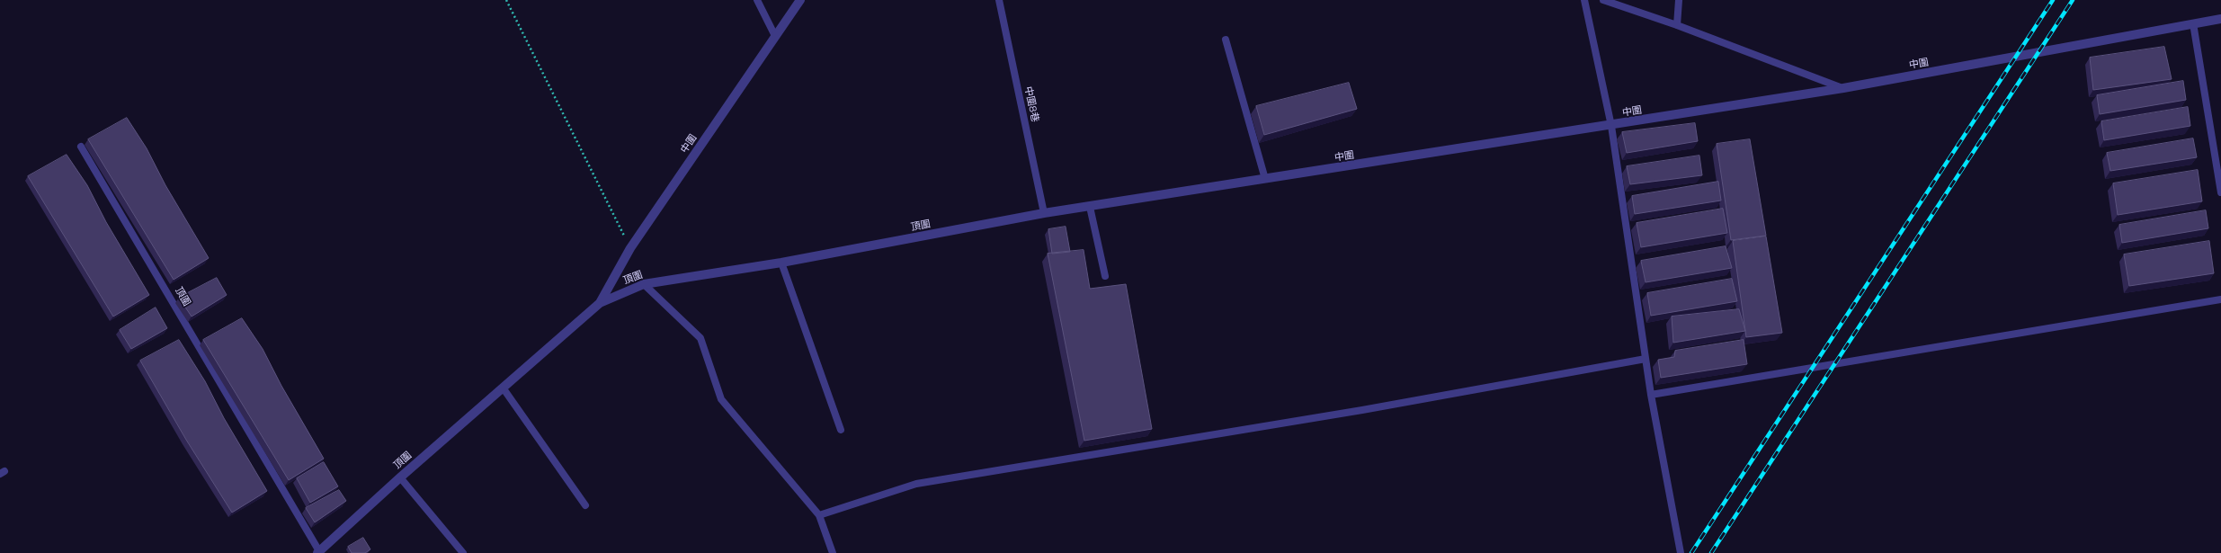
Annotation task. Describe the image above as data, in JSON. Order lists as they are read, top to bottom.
{
  "streets": {
    "street": ["中圍", "頂圍"],
    "lane": ["中圍8巷"]
  },
  "crossings": [
    ["中圍", "中圍8巷"],
    ["中圍", "頂圍"],
    ["中圍8巷", "頂圍"]
  ]
}
